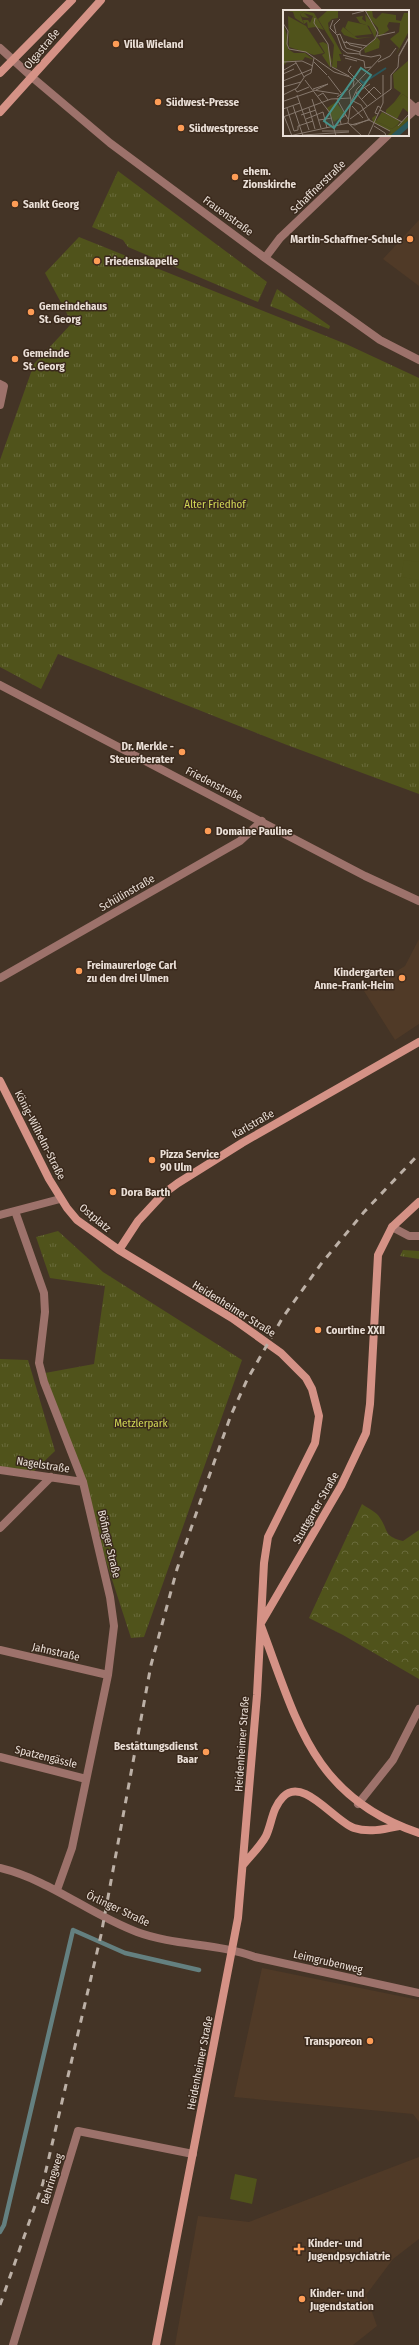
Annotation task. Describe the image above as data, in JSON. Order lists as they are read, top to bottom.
{
  "streets": {
    "main road": [
      "Olgastraße",
      "Karlstraße",
      "König-Wilhelm-Straße",
      "Ostplatz",
      "Heidenheimer Straße",
      "Stuttgarter Straße"
    ],
    "street": [
      "Schaffnerstraße",
      "Frauenstraße",
      "Friedenstraße",
      "Schülinstraße",
      "Nagelstraße",
      "Böfinger Straße",
      "Jahnstraße",
      "Spatzengässle",
      "Örlinger Straße",
      "Leimgrubenweg",
      "Behringweg"
    ]
  },
  "crossings": [
    ["Olgastraße", "Frauenstraße"],
    ["Schaffnerstraße", "Frauenstraße"],
    ["Friedenstraße", "Schülinstraße"],
    ["Karlstraße", "Ostplatz"],
    ["Karlstraße", "Heidenheimer Straße"],
    ["König-Wilhelm-Straße", "Ostplatz"],
    ["Ostplatz", "Heidenheimer Straße"],
    ["Heidenheimer Straße", "Stuttgarter Straße"],
    ["Heidenheimer Straße", "Örlinger Straße"],
    ["Heidenheimer Straße", "Leimgrubenweg"],
    ["Heidenheimer Straße", "Behringweg"],
    ["Nagelstraße", "Böfinger Straße"],
    ["Böfinger Straße", "Jahnstraße"],
    ["Böfinger Straße", "Spatzengässle"],
    ["Böfinger Straße", "Örlinger Straße"],
    ["Örlinger Straße", "Leimgrubenweg"]
  ],
  "parks": ["Alter Friedhof", "Metzlerpark"],
  "places": {
    "other": [
      "Villa Wieland",
      "Südwest-Presse",
      "Südwestpresse",
      "ehem. Zionskirche",
      "Sankt Georg",
      "Martin-Schaffner-Schule",
      "Friedenskapelle",
      "Gemeindehaus St. Georg",
      "Gemeinde St. Georg",
      "Dr. Merkle - Steuerberater",
      "Domaine Pauline",
      "Freimaurerloge Carl zu den drei Ulmen",
      "Kindergarten Anne-Frank-Heim",
      "Pizza Service 90 Ulm",
      "Dora Barth",
      "Courtine XXII",
      "Bestattungsdienst Baar",
      "Transporeon",
      "Kinder- und Jugendstation"
    ],
    "health": ["Kinder- und Jugendpsychiatrie"]
  }
}
